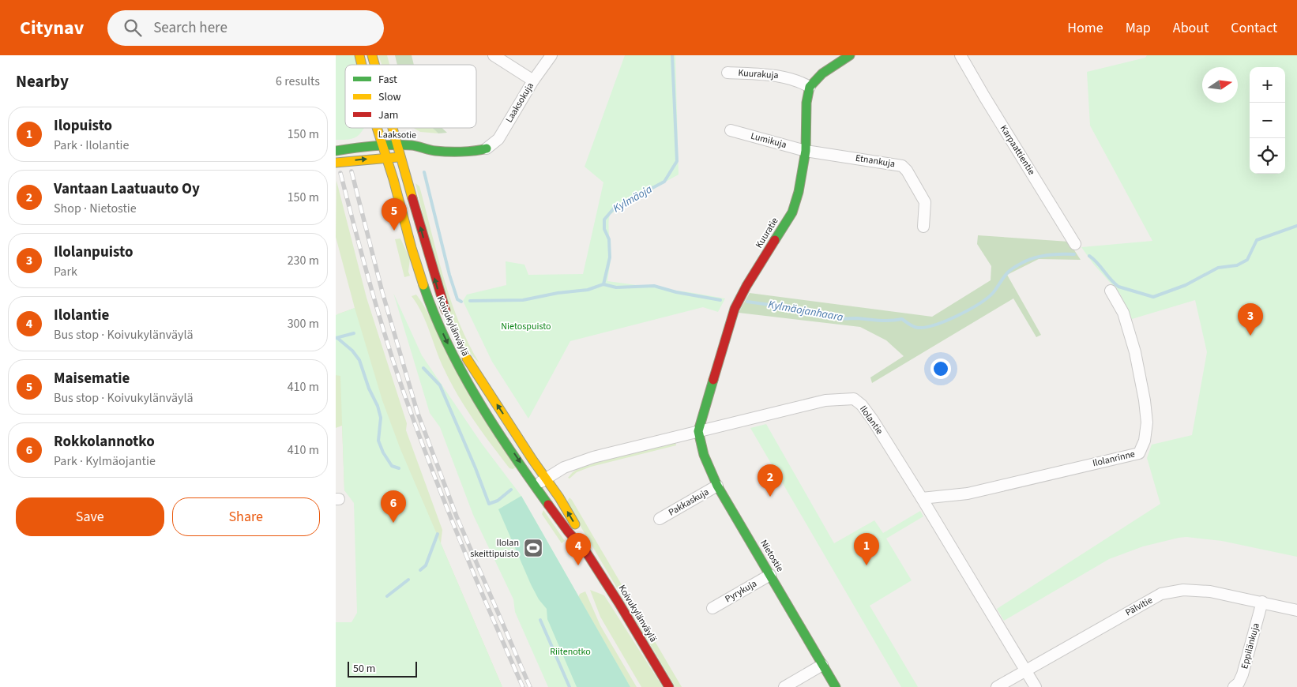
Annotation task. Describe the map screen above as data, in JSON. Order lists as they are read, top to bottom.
{
  "streets": {
    "main road": [
      "Laaksotie",
      "Kuuratie",
      "Koivukylänväylä",
      "Nietostie"
    ],
    "street": [
      "Kuurakuja",
      "Laaksokuja",
      "Lumikuja",
      "Karpaattientie",
      "Etnankuja",
      "Ilolantie",
      "Ilolanrinne",
      "Pakkaskuja",
      "Pyrykuja",
      "Pälvitie",
      "Eppilänkuja"
    ]
  },
  "crossings": [
    ["Kuurakuja", "Kuuratie"],
    ["Laaksokuja", "Laaksotie"],
    ["Laaksotie", "Koivukylänväylä"],
    ["Lumikuja", "Etnankuja"],
    ["Lumikuja", "Kuuratie"],
    ["Etnankuja", "Kuuratie"],
    ["Kuuratie", "Ilolantie"],
    ["Kuuratie", "Nietostie"],
    ["Koivukylänväylä", "Ilolantie"],
    ["Ilolantie", "Ilolanrinne"],
    ["Ilolantie", "Nietostie"],
    ["Ilolantie", "Pälvitie"],
    ["Pakkaskuja", "Nietostie"],
    ["Nietostie", "Pyrykuja"],
    ["Pälvitie", "Eppilänkuja"]
  ],
  "water": ["Kylmäoja", "Kylmäojanhaara"],
  "parks": ["Nietospuisto", "Riitenotko"],
  "places": {
    "sports": ["Ilolan skeittipuisto"]
  },
  "legend": ["Fast", "Slow", "Jam"],
  "scale_bar": "50 m",
  "north": "right",
  "page": {
    "header": "Citynav",
    "search": "Search here",
    "nav": [
      "Home",
      "Map",
      "About",
      "Contact"
    ],
    "heading": ["Nearby", "6 results"],
    "map_buttons": ["+", "−"],
    "list": [
      {
        "mark": "1",
        "name": "Ilopuisto",
        "note": "Park · Ilolantie",
        "value": "150 m"
      },
      {
        "mark": "2",
        "name": "Vantaan Laatuauto Oy",
        "note": "Shop · Nietostie",
        "value": "150 m"
      },
      {
        "mark": "3",
        "name": "Ilolanpuisto",
        "note": "Park",
        "value": "230 m"
      },
      {
        "mark": "4",
        "name": "Ilolantie",
        "note": "Bus stop · Koivukylänväylä",
        "value": "300 m"
      },
      {
        "mark": "5",
        "name": "Maisematie",
        "note": "Bus stop · Koivukylänväylä",
        "value": "410 m"
      },
      {
        "mark": "6",
        "name": "Rokkolannotko",
        "note": "Park · Kylmäojantie",
        "value": "410 m"
      }
    ],
    "pins": [
      "5",
      "3",
      "2",
      "6",
      "1",
      "4"
    ],
    "buttons": ["Save", "Share"],
    "scale": "50 m"
  }
}
